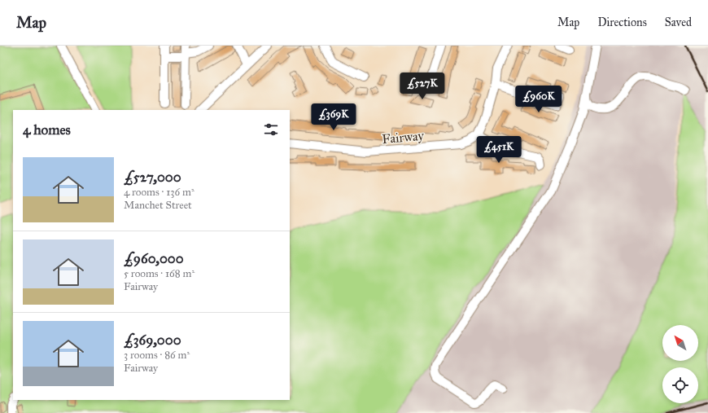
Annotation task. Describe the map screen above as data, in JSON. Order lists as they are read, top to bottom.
{
  "streets": {
    "street": ["Fairway"]
  },
  "north": "top left",
  "page": {
    "header": "Map",
    "nav": ["Map", "Directions", "Saved"],
    "price": [
      "£527K",
      "£960K",
      "£369K",
      "£451K"
    ],
    "heading": "4 homes",
    "list": [
      {
        "name": "£527,000",
        "note": "4 rooms · 136 m² · Manchet Street"
      },
      {
        "name": "£960,000",
        "note": "5 rooms · 168 m² · Fairway"
      },
      {
        "name": "£369,000",
        "note": "3 rooms · 86 m² · Fairway"
      }
    ]
  }
}
